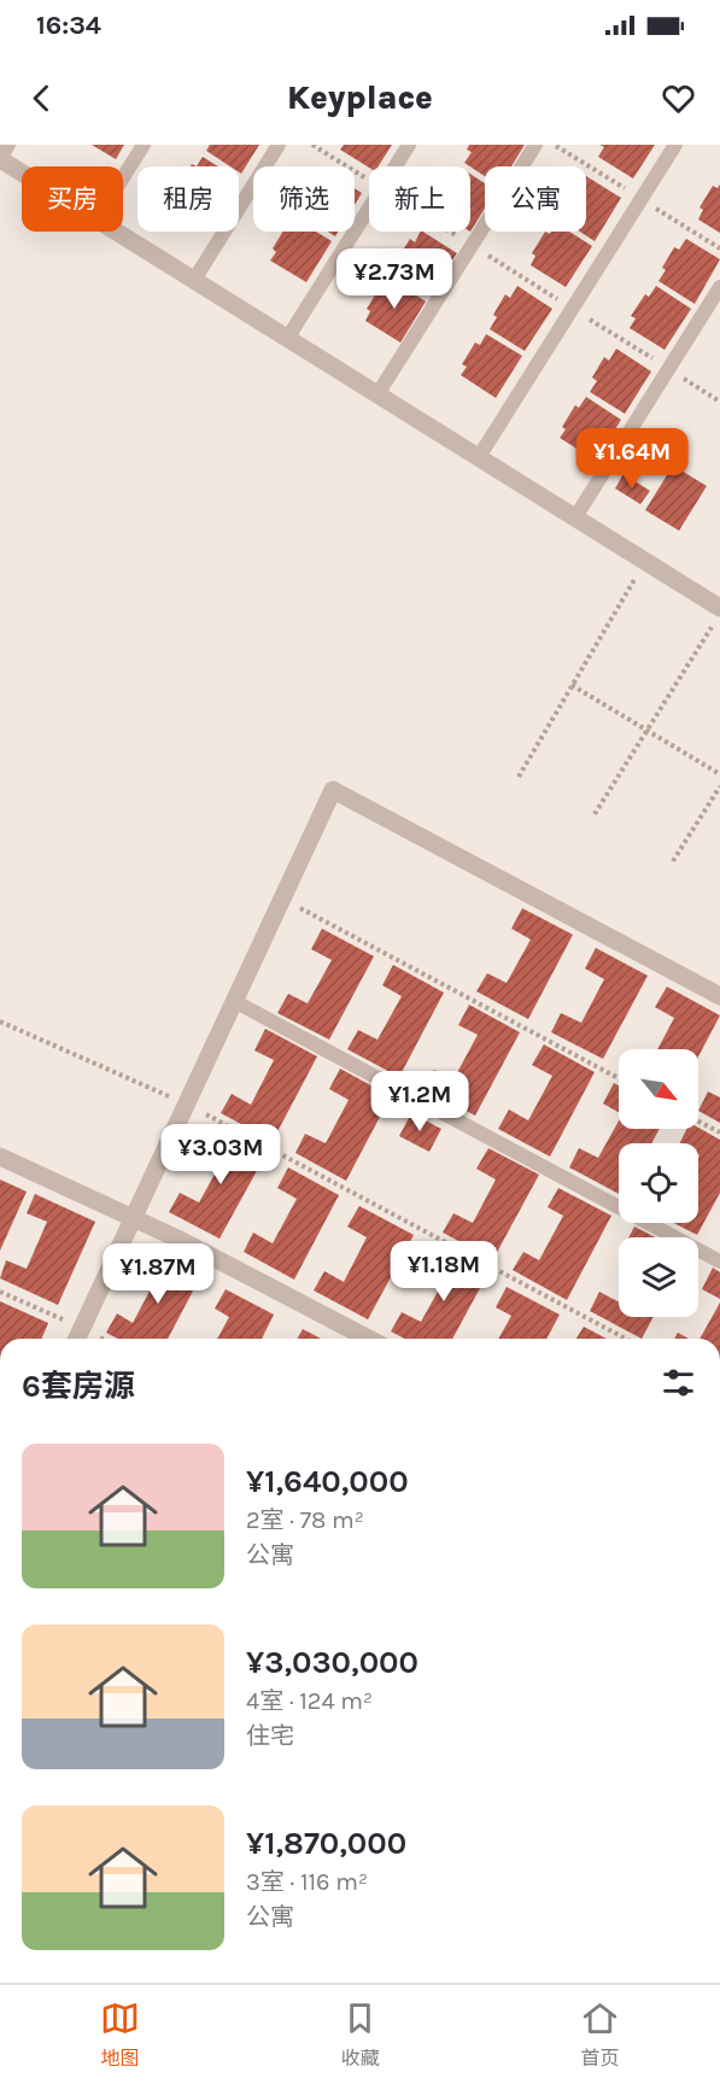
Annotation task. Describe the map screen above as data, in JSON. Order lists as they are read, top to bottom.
{
  "north": "bottom right",
  "page": {
    "status": "16:34",
    "header": "Keyplace",
    "chip": [
      "买房",
      "租房",
      "筛选",
      "新上",
      "公寓"
    ],
    "price": [
      "¥2.73M",
      "¥1.64M",
      "¥1.2M",
      "¥3.03M",
      "¥1.18M",
      "¥1.87M"
    ],
    "heading": "6套房源",
    "list": [
      {
        "name": "¥1,640,000",
        "note": "2室 · 78 m² · 公寓"
      },
      {
        "name": "¥3,030,000",
        "note": "4室 · 124 m² · 住宅"
      },
      {
        "name": "¥1,870,000",
        "note": "3室 · 116 m² · 公寓"
      }
    ],
    "tabs": ["地图", "收藏", "首页"]
  }
}
